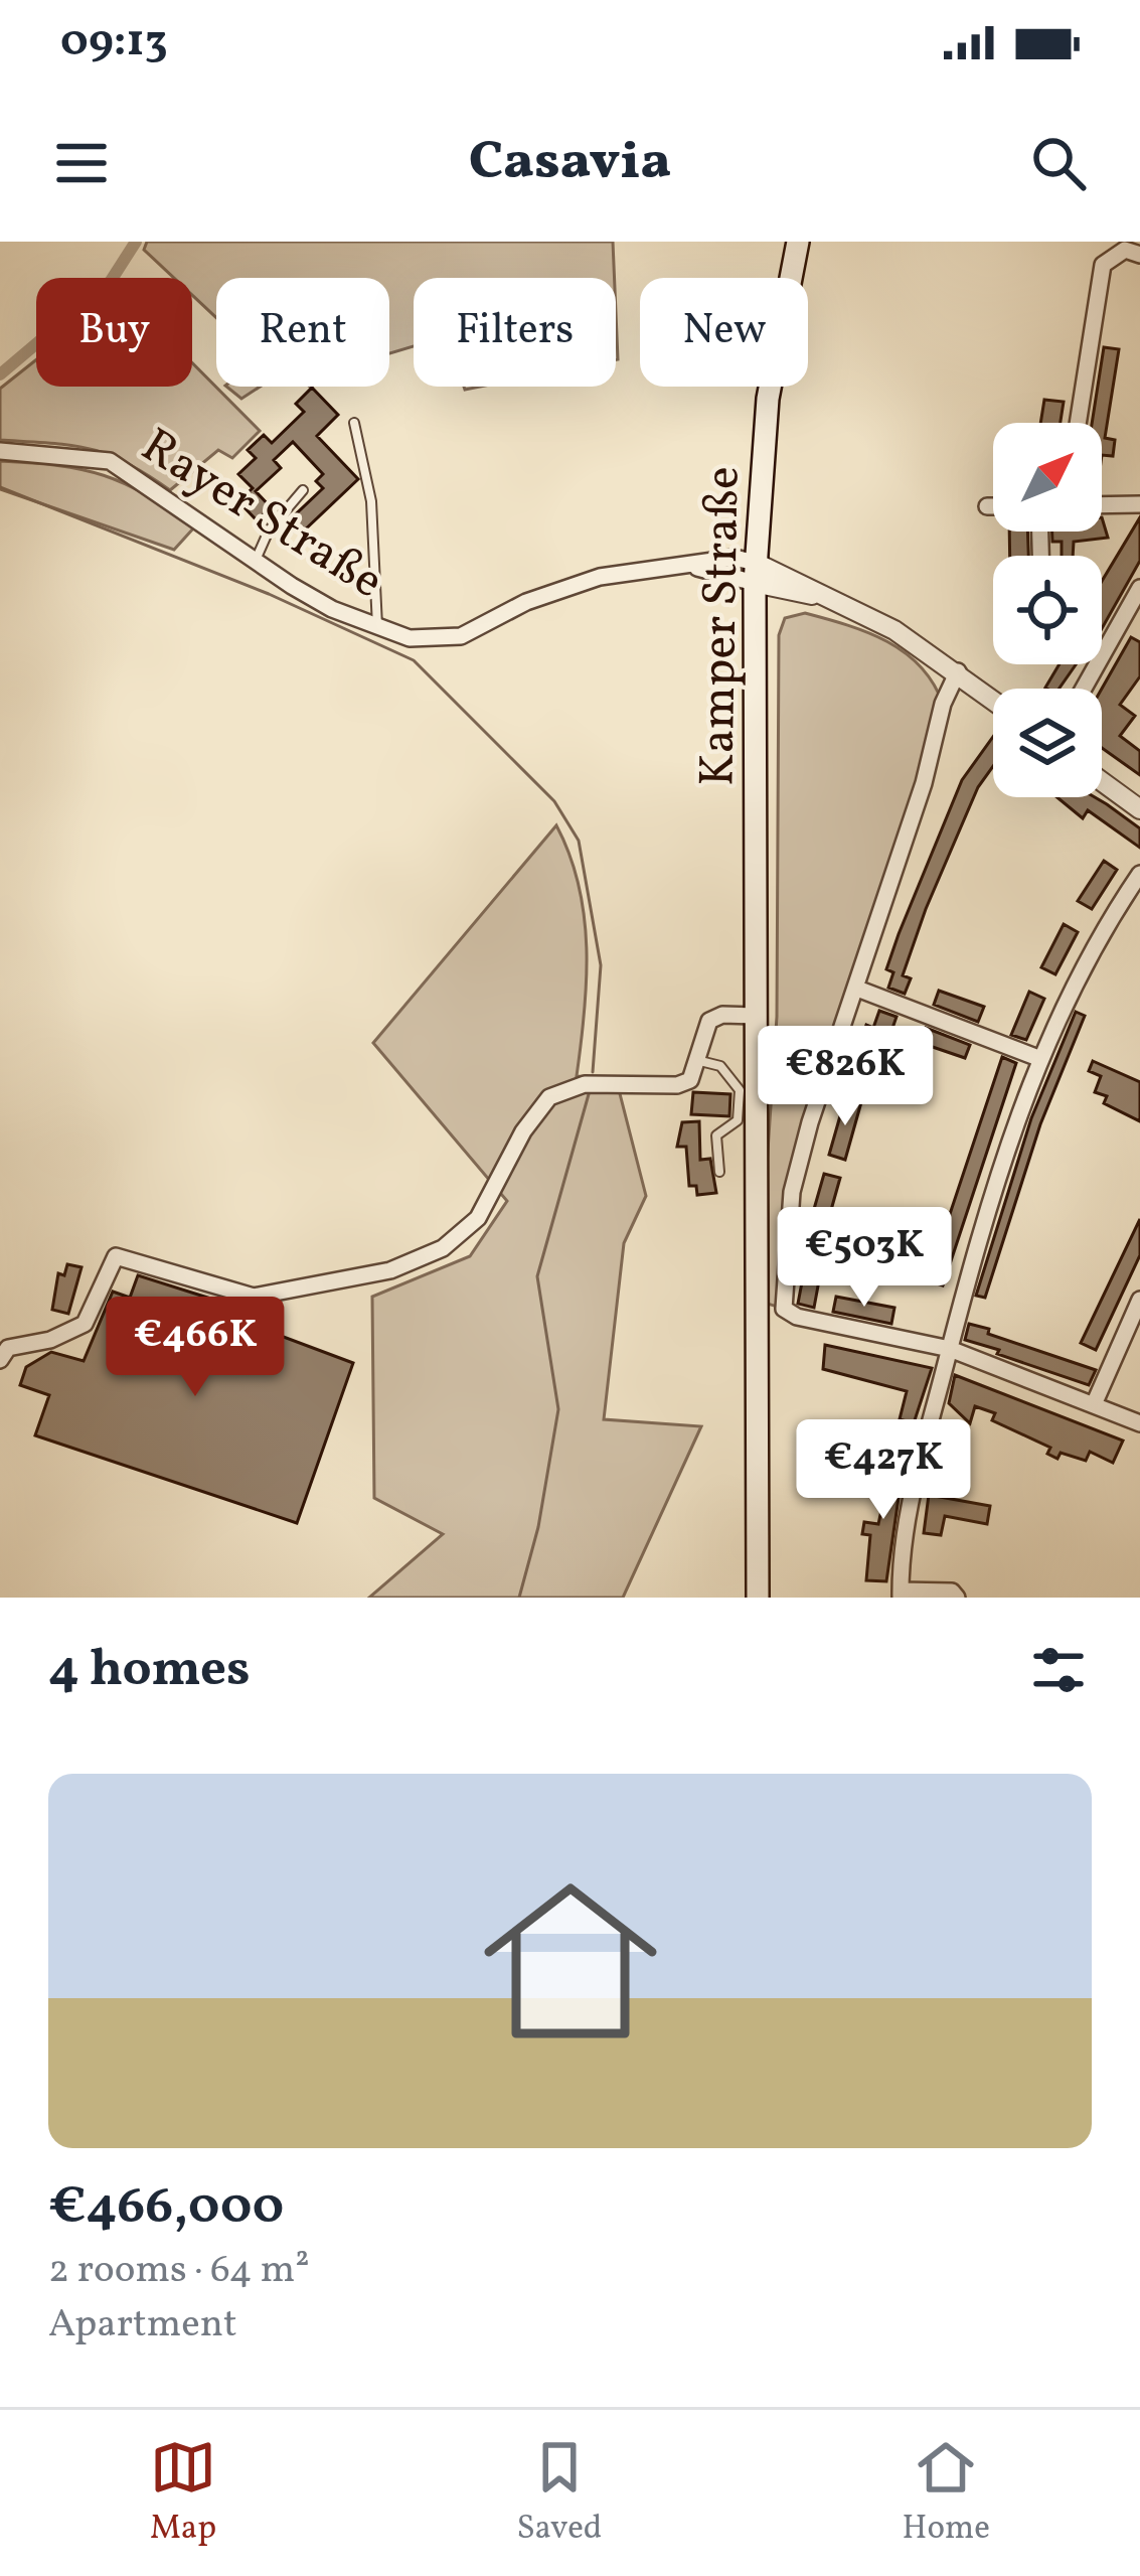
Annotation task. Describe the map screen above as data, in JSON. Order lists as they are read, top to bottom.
{
  "streets": {
    "main road": ["Kamper Straße"],
    "street": ["Rayer Straße"]
  },
  "crossings": [
    ["Rayer Straße", "Kamper Straße"]
  ],
  "north": "top right",
  "page": {
    "status": "09:13",
    "header": "Casavia",
    "chip": [
      "Buy",
      "Rent",
      "Filters",
      "New"
    ],
    "price": [
      "€826K",
      "€503K",
      "€466K",
      "€427K"
    ],
    "heading": "4 homes",
    "list": [
      {
        "name": "€466,000",
        "note": "2 rooms · 64 m² · Apartment"
      }
    ],
    "tabs": ["Map", "Saved", "Home"]
  }
}
